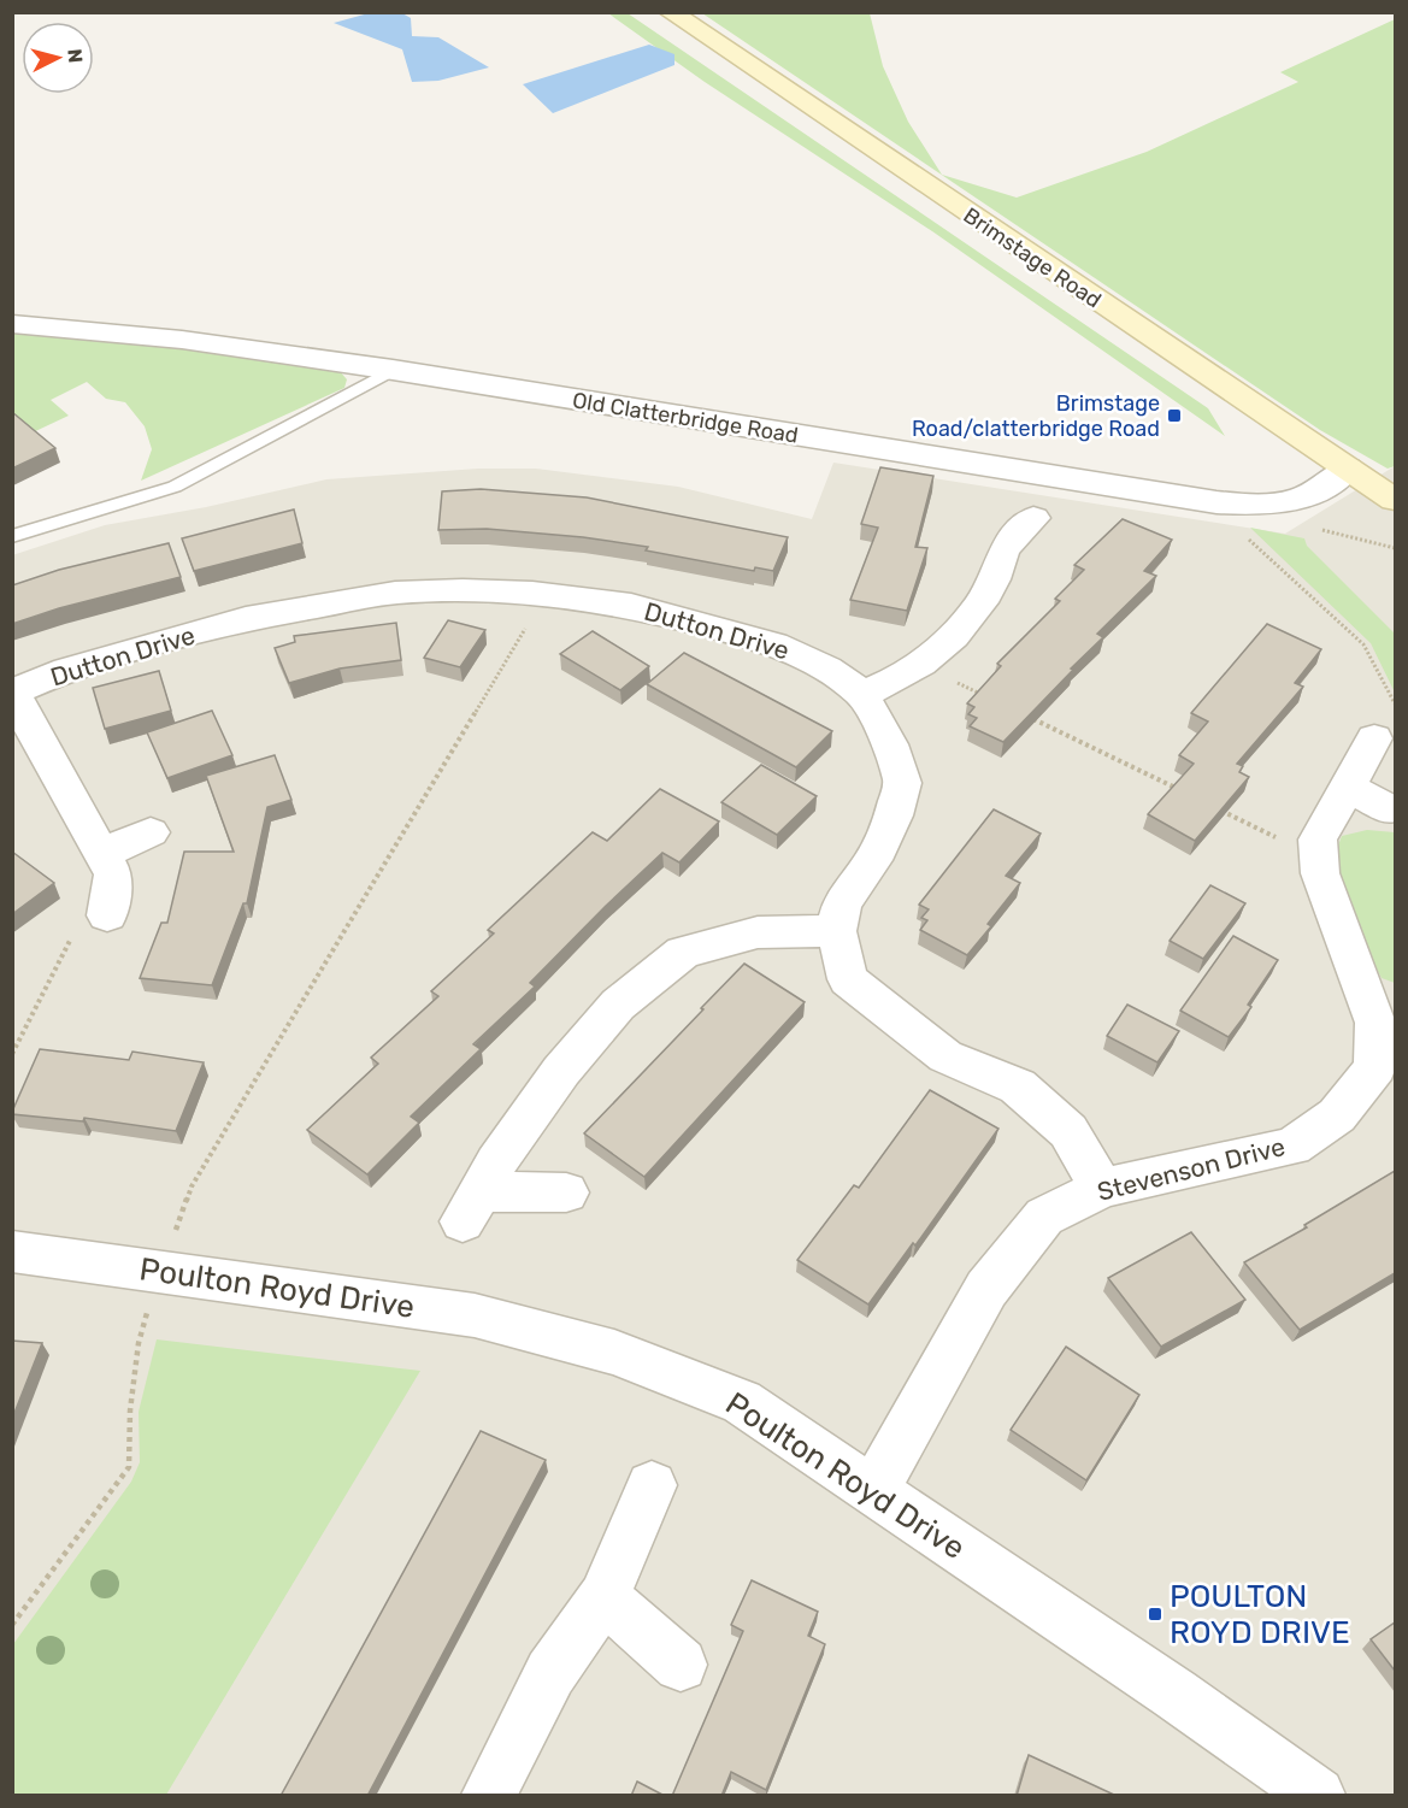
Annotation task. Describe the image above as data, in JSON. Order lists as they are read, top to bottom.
{
  "streets": {
    "main road": ["Brimstage Road"],
    "street": [
      "Old Clatterbridge Road",
      "Dutton Drive",
      "Stevenson Drive",
      "Poulton Royd Drive"
    ]
  },
  "crossings": [
    ["Brimstage Road", "Old Clatterbridge Road"],
    ["Stevenson Drive", "Poulton Royd Drive"]
  ],
  "places": {
    "transit": ["Brimstage Road/clatterbridge Road", "POULTON ROYD DRIVE"]
  },
  "north": "right"
}
